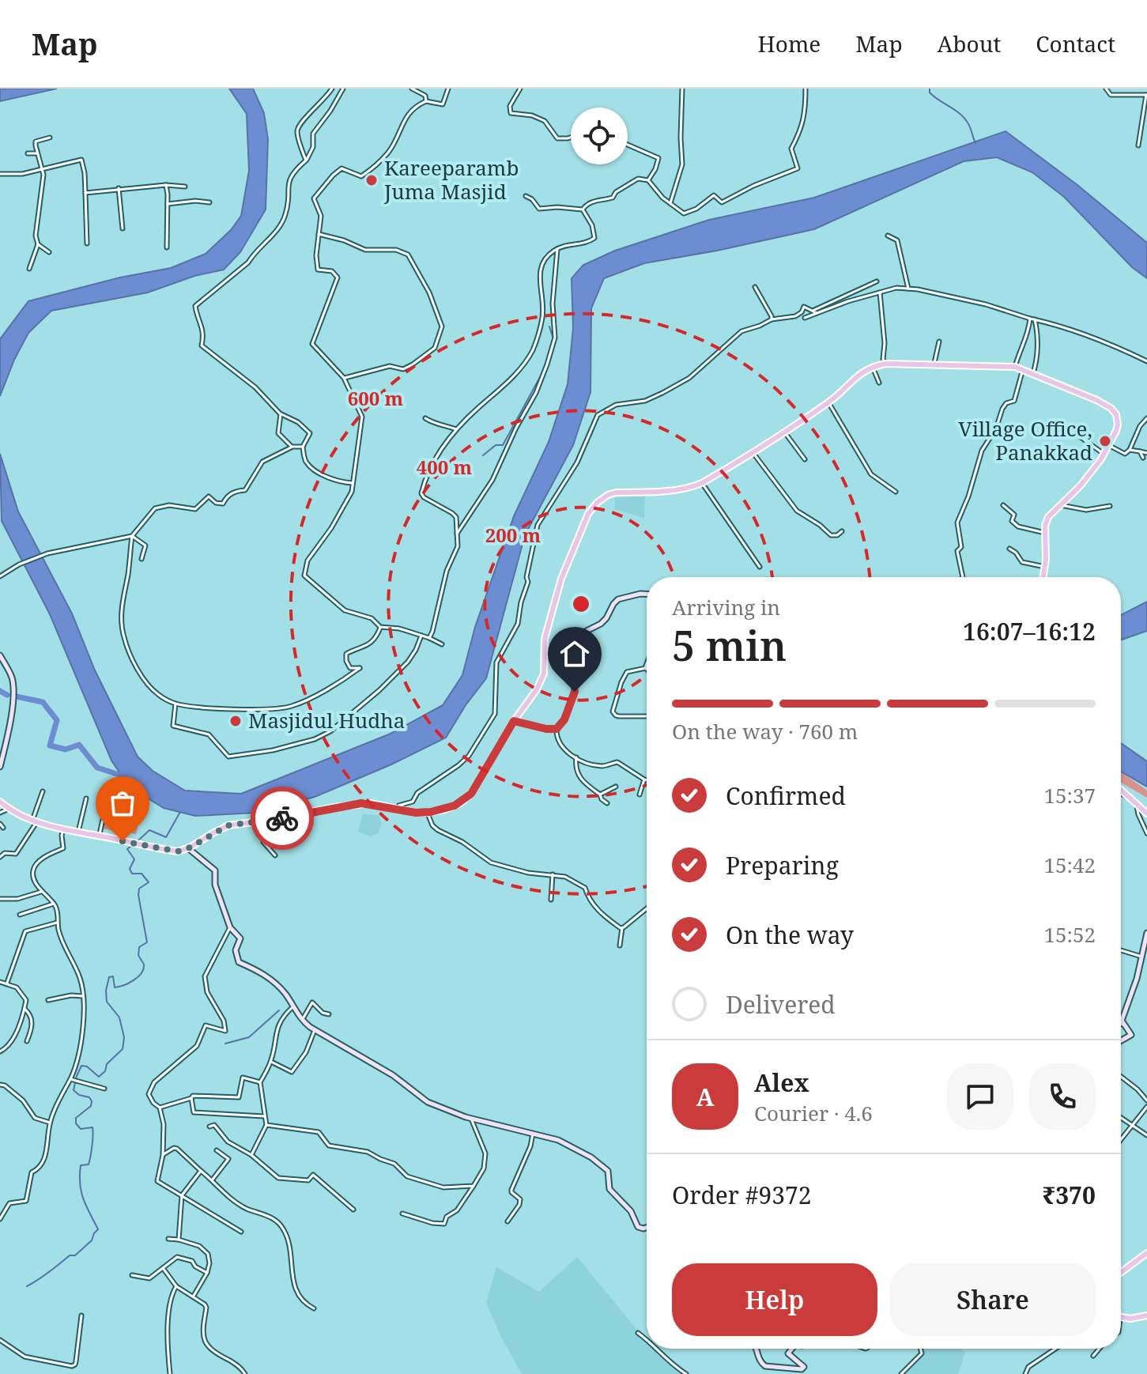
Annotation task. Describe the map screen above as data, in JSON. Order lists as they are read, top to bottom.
{
  "places": ["Kareeparamb Juma Masjid", "Village Office, Panakkad", "Masjidul Hudha"],
  "page": {
    "header": "Map",
    "nav": [
      "Home",
      "Map",
      "About",
      "Contact"
    ],
    "heading": ["5 min", "Arriving in", "16:07–16:12"],
    "panel": [
      "Alex",
      "Courier · 4.6",
      "Order #9372",
      "₹370"
    ],
    "bar": "On the way · 760 m",
    "list": [
      ["Confirmed", "15:37"],
      ["Preparing", "15:42"],
      ["On the way", "15:52"],
      "Delivered"
    ],
    "round": "A",
    "buttons": ["Help", "Share"]
  },
  "rings": ["600 m", "400 m", "200 m"]
}
